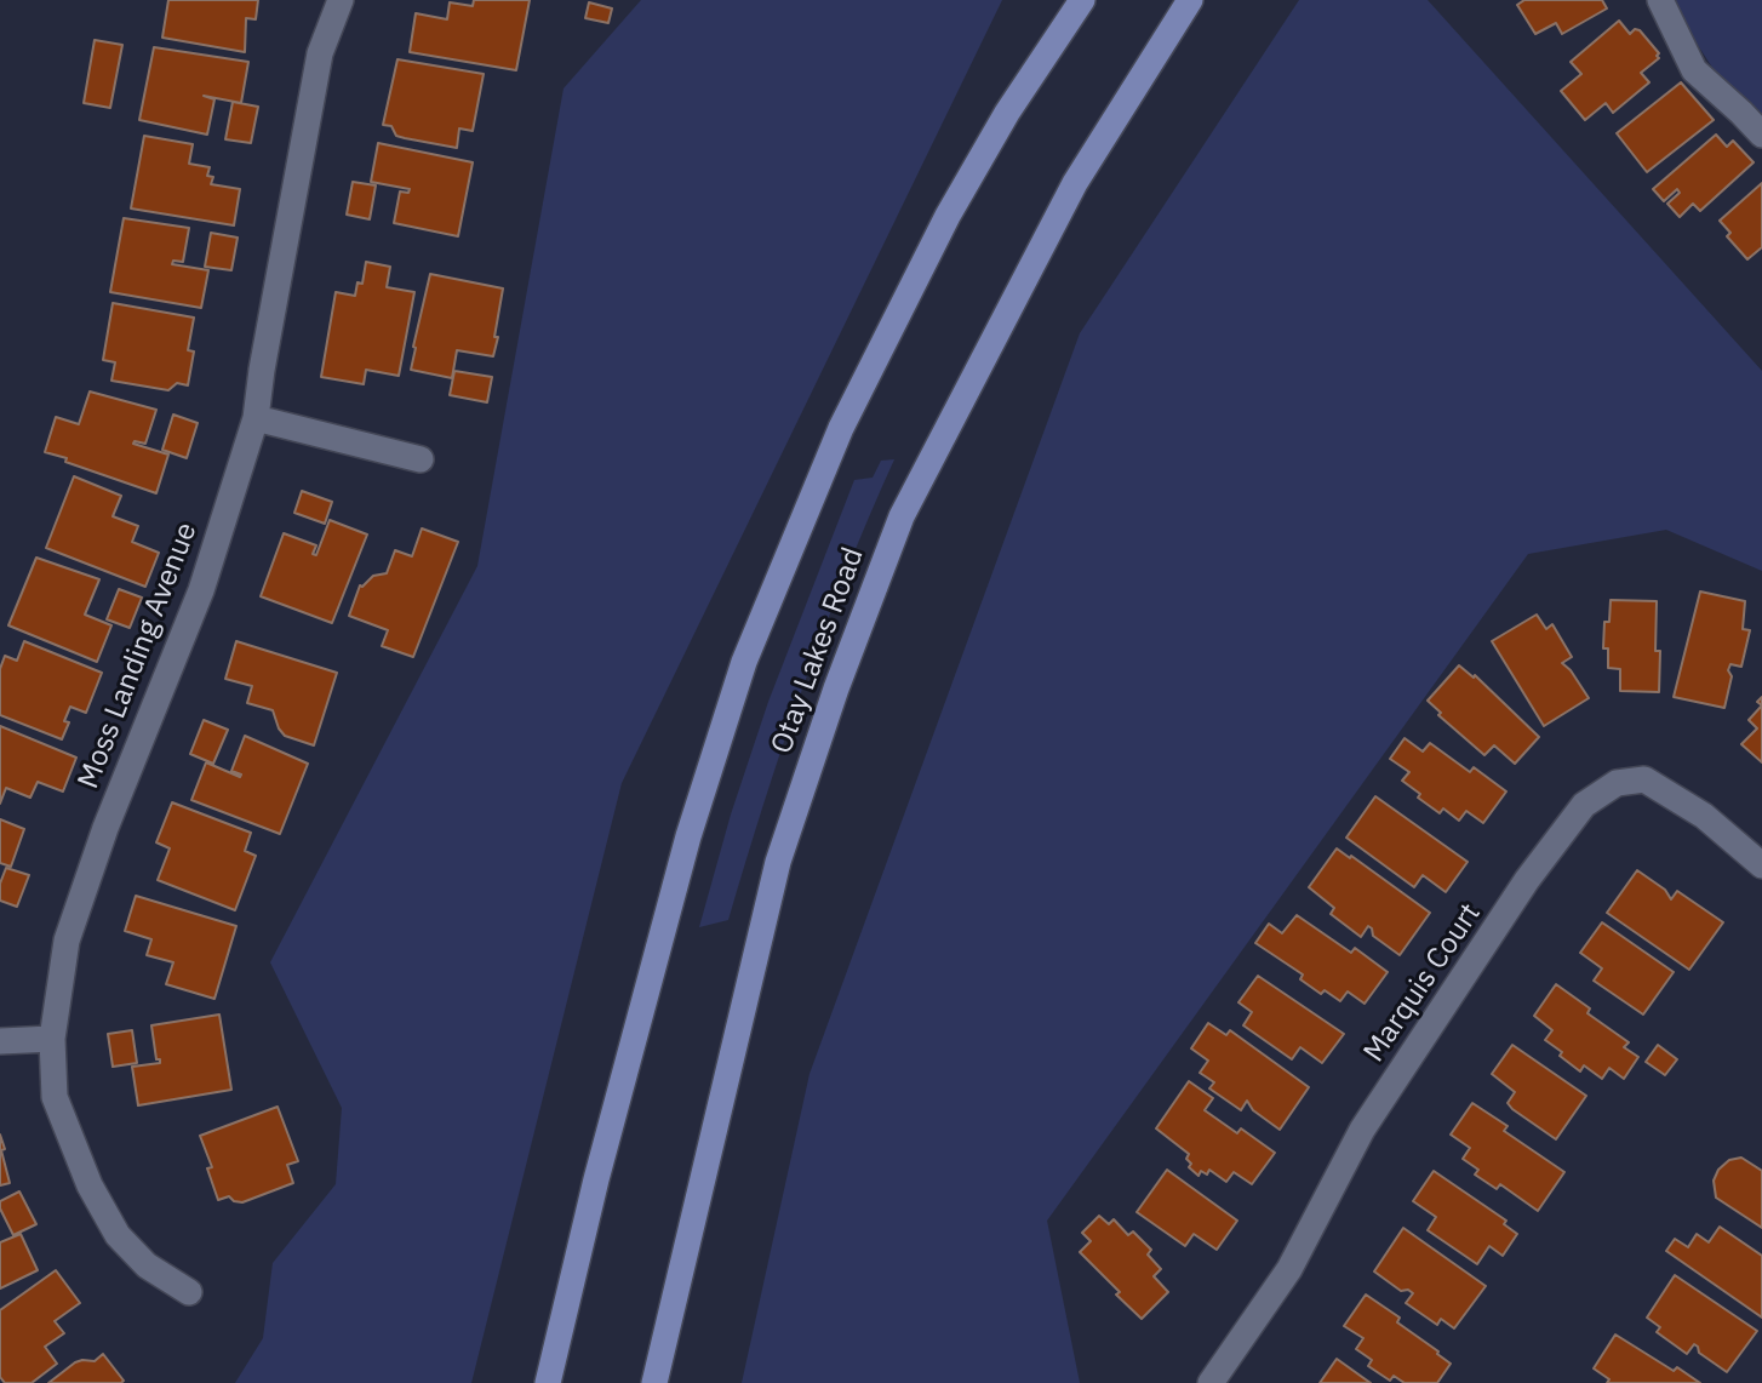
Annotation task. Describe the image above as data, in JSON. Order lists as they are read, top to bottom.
{
  "streets": {
    "main road": ["Otay Lakes Road"],
    "street": ["Moss Landing Avenue", "Marquis Court"]
  }
}
